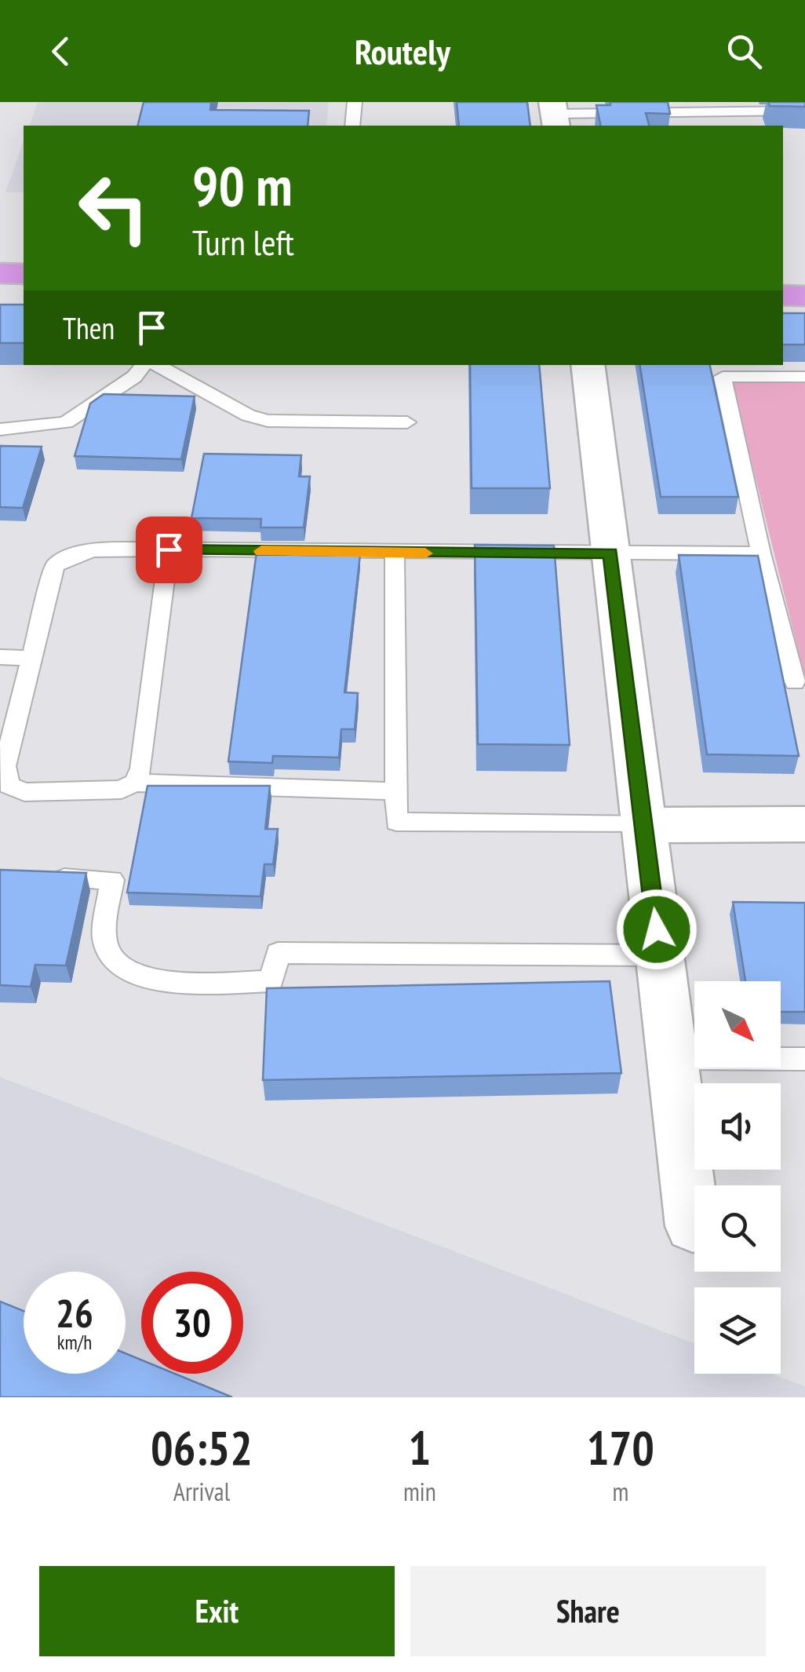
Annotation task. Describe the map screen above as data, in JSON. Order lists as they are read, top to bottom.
{
  "north": "bottom right",
  "page": {
    "header": "Routely",
    "turn": ["90 m", "Turn left"],
    "then": "Then",
    "speed": "26 km/h",
    "limit": "30",
    "eta": [
      "06:52",
      "Arrival",
      "1",
      "min",
      "170",
      "m"
    ],
    "buttons": ["Exit", "Share"]
  }
}
